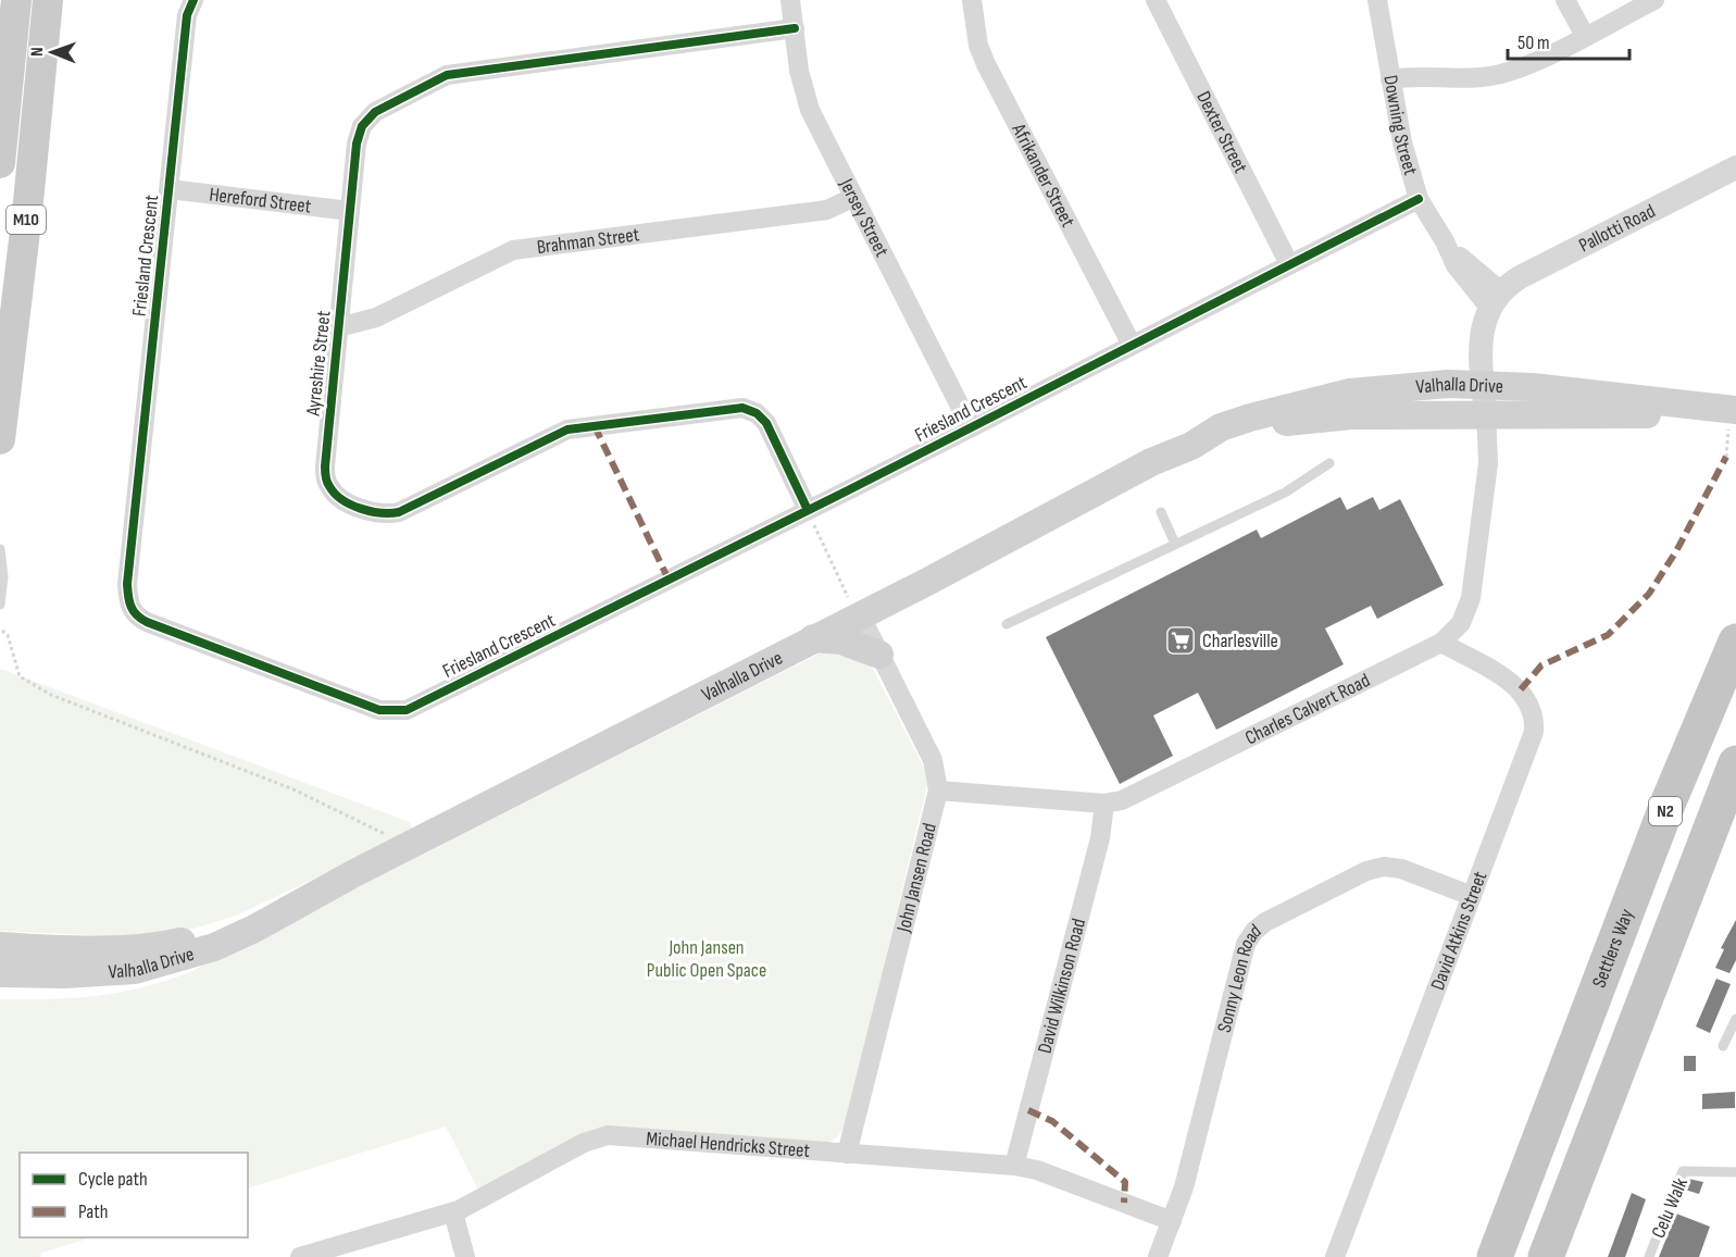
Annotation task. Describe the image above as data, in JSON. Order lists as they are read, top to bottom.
{
  "streets": {
    "highway": ["N2", "Settlers Way"],
    "main road": ["M10", "Valhalla Drive"],
    "street": [
      "Downing Street",
      "Dexter Street",
      "Afrikander Street",
      "Hereford Street",
      "Jersey Street",
      "Pallotti Road",
      "Brahman Street",
      "Friesland Crescent",
      "Ayreshire Street",
      "Charles Calvert Road",
      "John Jansen Road",
      "David Atkins Street",
      "Sonny Leon Road",
      "David Wilkinson Road",
      "Michael Hendricks Street"
    ],
    "lane": ["Celu Walk"]
  },
  "crossings": [
    ["Downing Street", "Pallotti Road"],
    ["Downing Street", "Friesland Crescent"],
    ["Dexter Street", "Friesland Crescent"],
    ["Afrikander Street", "Friesland Crescent"],
    ["Hereford Street", "Friesland Crescent"],
    ["Hereford Street", "Ayreshire Street"],
    ["Jersey Street", "Brahman Street"],
    ["Jersey Street", "Friesland Crescent"],
    ["Jersey Street", "Ayreshire Street"],
    ["Brahman Street", "Ayreshire Street"],
    ["Friesland Crescent", "Ayreshire Street"],
    ["Valhalla Drive", "Charles Calvert Road"],
    ["Valhalla Drive", "John Jansen Road"],
    ["Charles Calvert Road", "John Jansen Road"],
    ["Charles Calvert Road", "David Atkins Street"],
    ["Charles Calvert Road", "David Wilkinson Road"],
    ["John Jansen Road", "Michael Hendricks Street"],
    ["David Atkins Street", "Sonny Leon Road"],
    ["Sonny Leon Road", "Michael Hendricks Street"],
    ["David Wilkinson Road", "Michael Hendricks Street"]
  ],
  "parks": ["John Jansen Public Open Space"],
  "places": {
    "supermarket": ["Charlesville"]
  },
  "legend": ["Cycle path", "Path"],
  "scale_bar": "50 m",
  "north": "left"
}
